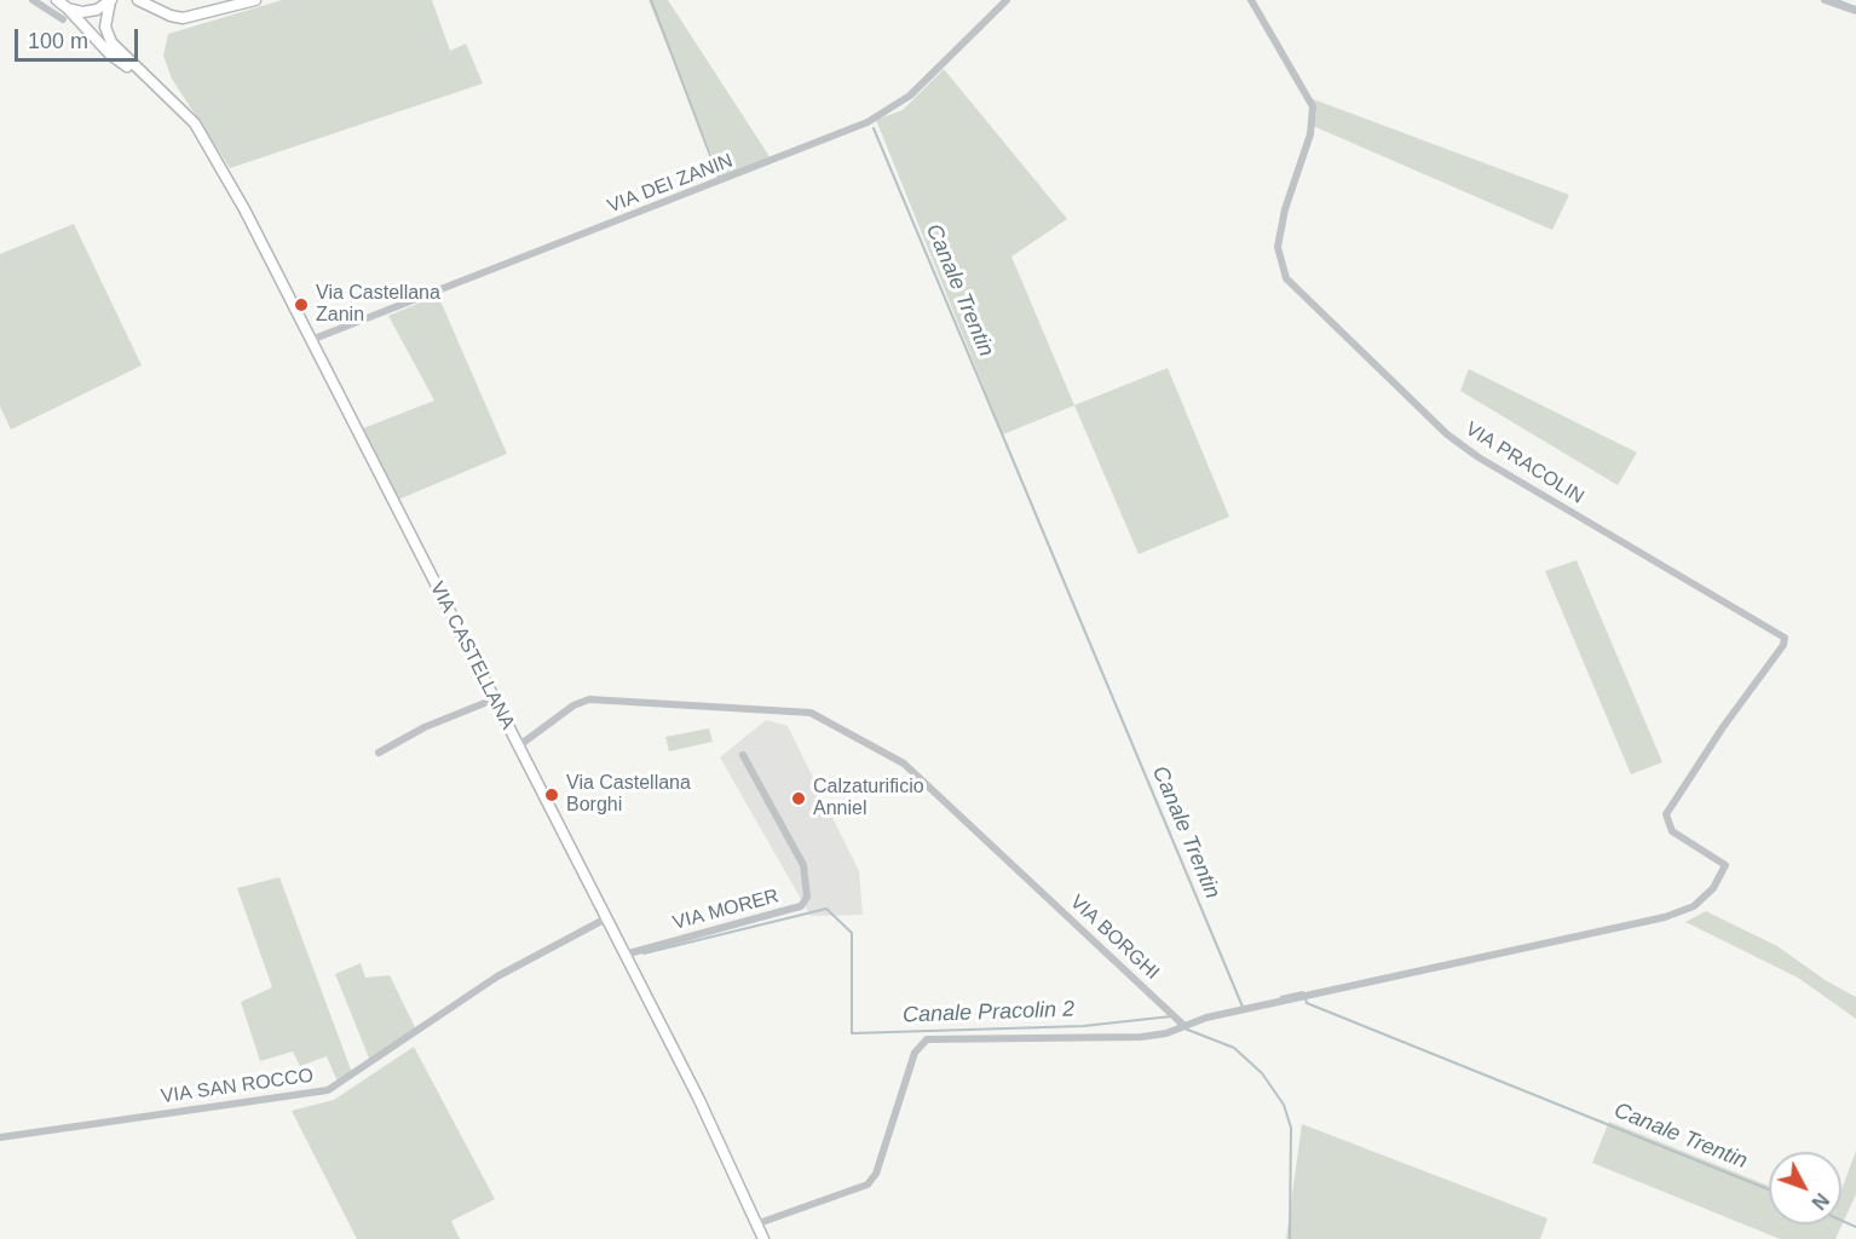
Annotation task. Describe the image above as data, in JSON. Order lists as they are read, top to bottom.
{
  "streets": {
    "main road": ["VIA CASTELLANA"],
    "street": [
      "VIA DEI ZANIN",
      "VIA PRACOLIN",
      "VIA MORER",
      "VIA BORGHI",
      "VIA SAN ROCCO"
    ]
  },
  "crossings": [
    ["VIA DEI ZANIN", "VIA CASTELLANA"],
    ["VIA PRACOLIN", "VIA BORGHI"],
    ["VIA CASTELLANA", "VIA MORER"],
    ["VIA CASTELLANA", "VIA BORGHI"],
    ["VIA CASTELLANA", "VIA SAN ROCCO"]
  ],
  "water": ["Canale Trentin", "Canale Pracolin 2"],
  "places": ["Via Castellana Zanin", "Via Castellana Borghi", "Calzaturificio Anniel"],
  "scale_bar": "100 m",
  "north": "bottom right"
}
